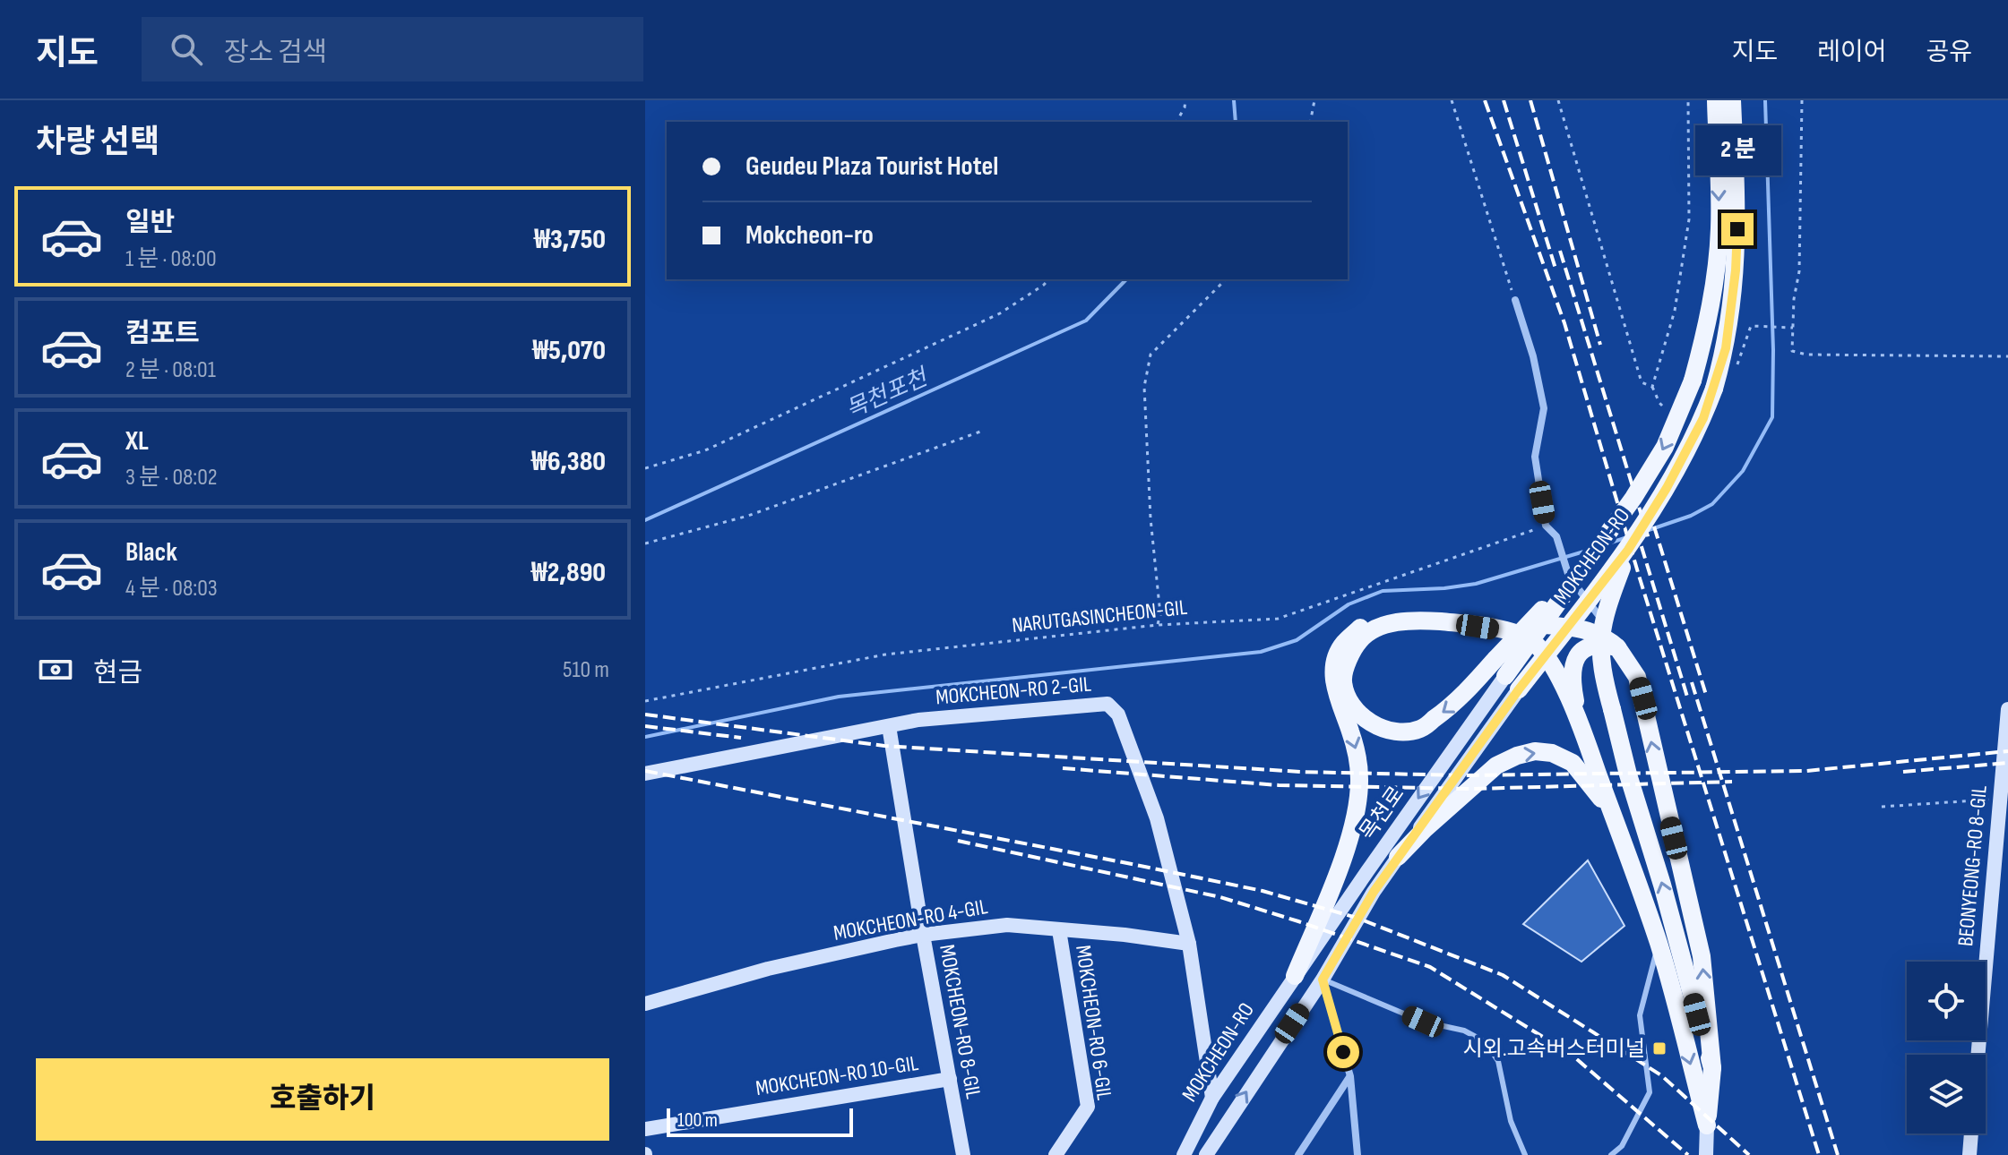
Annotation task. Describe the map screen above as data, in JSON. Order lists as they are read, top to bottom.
{
  "streets": {
    "main road": ["MOKCHEON-RO"],
    "street": [
      "MOKCHEON-RO 2-GIL",
      "목천로",
      "BEONYEONG-RO 8-GIL",
      "MOKCHEON-RO 4-GIL",
      "MOKCHEON-RO 8-GIL",
      "MOKCHEON-RO 6-GIL",
      "MOKCHEON-RO 10-GIL"
    ],
    "path": ["NARUTGASINCHEON-GIL"]
  },
  "crossings": [
    ["MOKCHEON-RO", "MOKCHEON-RO 2-GIL"],
    ["MOKCHEON-RO", "목천로"],
    ["MOKCHEON-RO 2-GIL", "MOKCHEON-RO 4-GIL"],
    ["MOKCHEON-RO 2-GIL", "MOKCHEON-RO 8-GIL"],
    ["MOKCHEON-RO 4-GIL", "MOKCHEON-RO 8-GIL"],
    ["MOKCHEON-RO 4-GIL", "MOKCHEON-RO 6-GIL"],
    ["MOKCHEON-RO 8-GIL", "MOKCHEON-RO 10-GIL"]
  ],
  "one_way": ["목천로"],
  "water": ["목천포천"],
  "places": {
    "transit": ["시외.고속버스터미널"]
  },
  "scale_bar": "100 m",
  "page": {
    "header": "지도",
    "search": "장소 검색",
    "nav": ["지도", "레이어", "공유"],
    "heading": "차량 선택",
    "banner": ["Geudeu Plaza Tourist Hotel", "Mokcheon-ro"],
    "bubble": "2 분",
    "list": [
      {
        "name": "일반",
        "note": "1 분 · 08:00",
        "value": "₩3,750"
      },
      {
        "name": "컴포트",
        "note": "2 분 · 08:01",
        "value": "₩5,070"
      },
      {
        "name": "XL",
        "note": "3 분 · 08:02",
        "value": "₩6,380"
      },
      {
        "name": "Black",
        "note": "4 분 · 08:03",
        "value": "₩2,890"
      }
    ],
    "pay": ["현금", "510 m"],
    "buttons": "호출하기",
    "scale": "100 m"
  }
}
